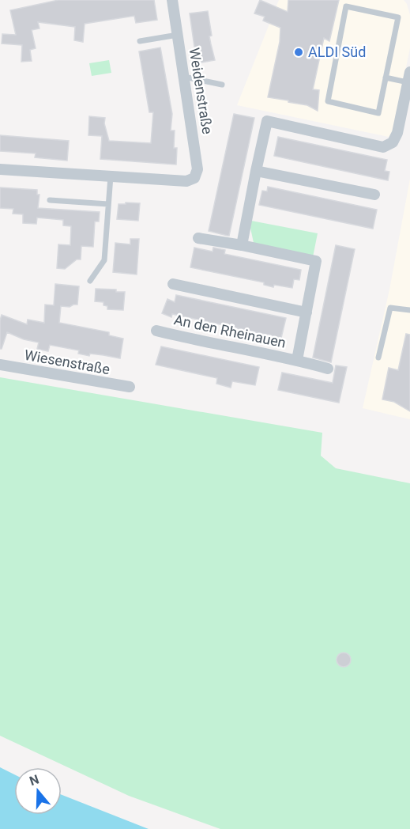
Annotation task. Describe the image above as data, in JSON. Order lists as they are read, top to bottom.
{
  "streets": {
    "street": ["Weidenstraße", "An den Rheinauen", "Wiesenstraße"]
  },
  "places": ["ALDI Süd"],
  "north": "top"
}
